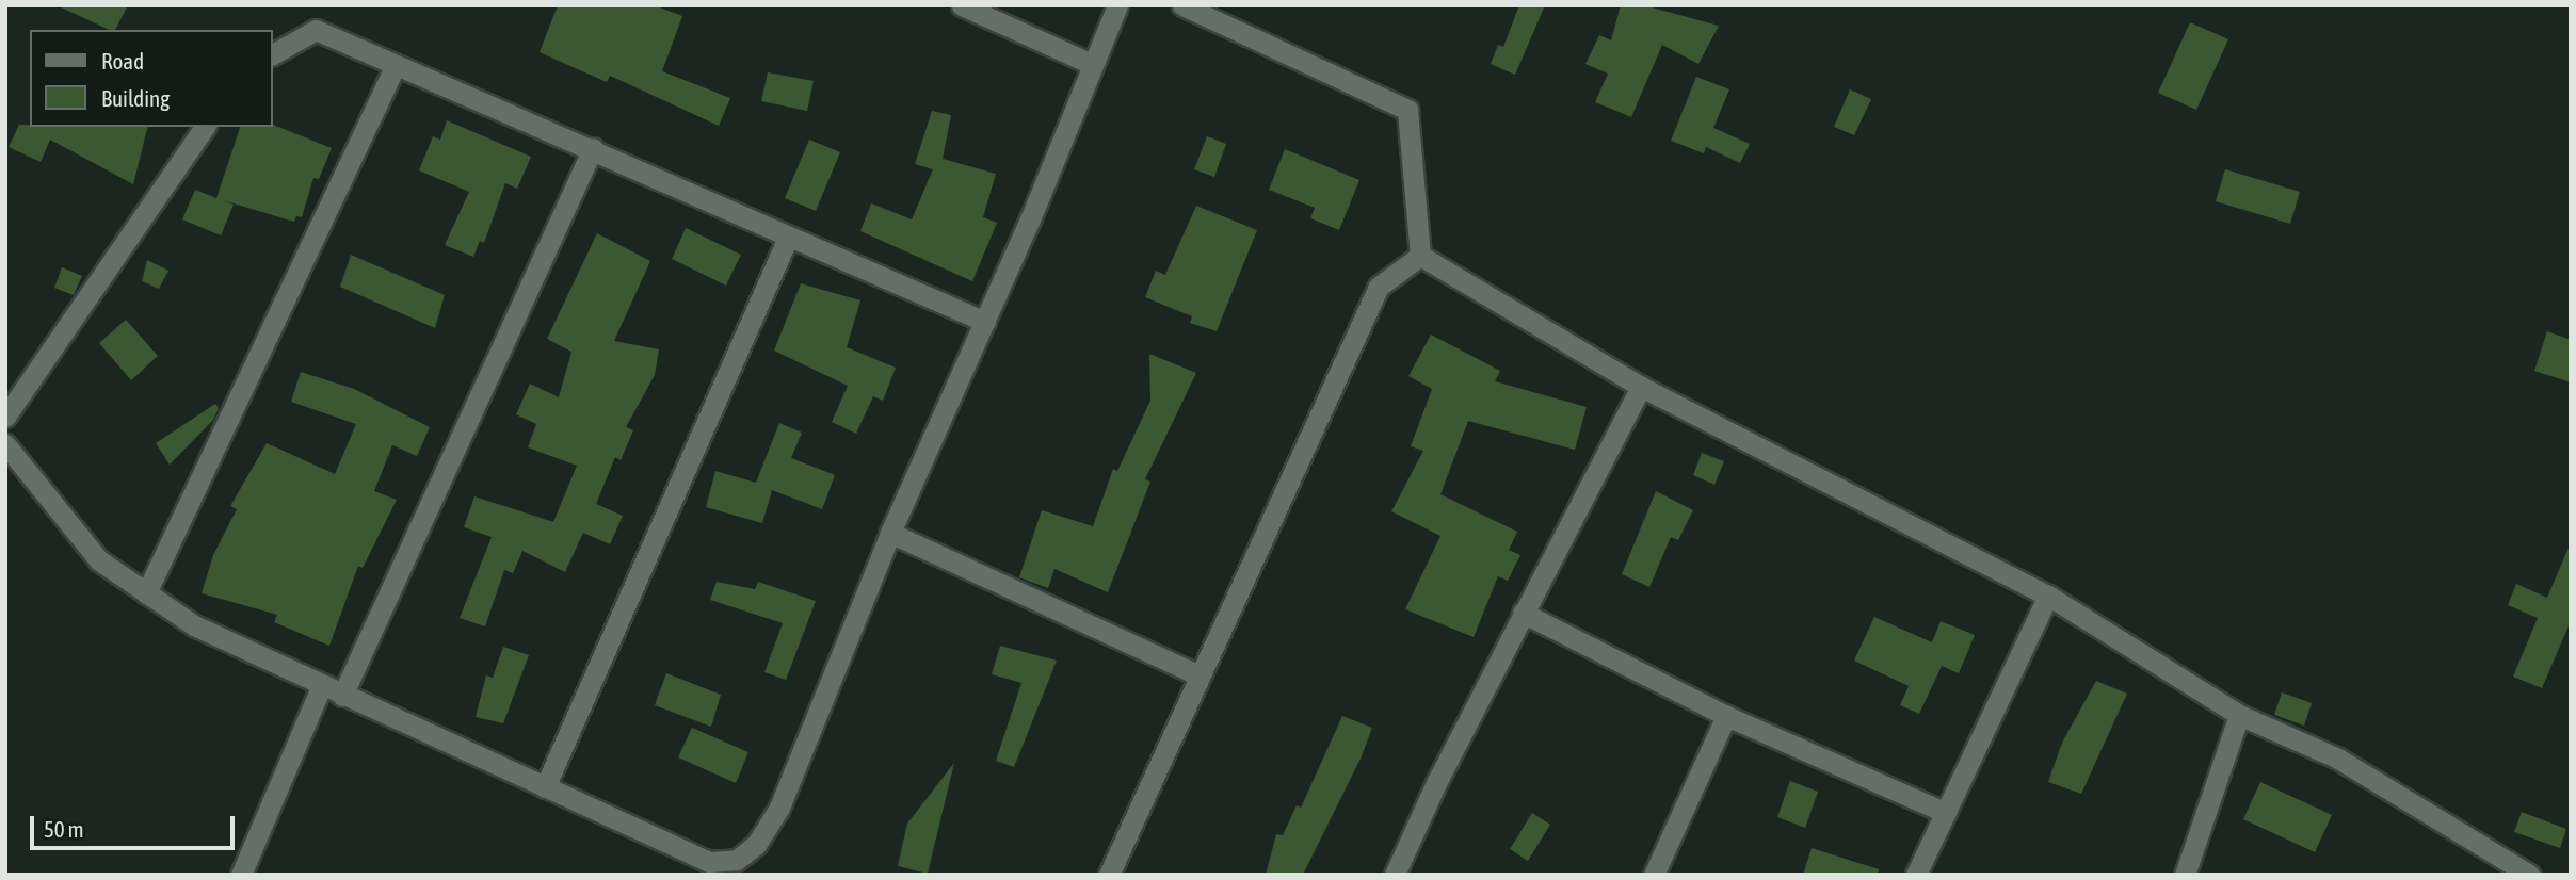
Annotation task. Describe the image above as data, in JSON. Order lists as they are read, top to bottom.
{
  "legend": ["Road", "Building"],
  "scale_bar": "50 m"
}
